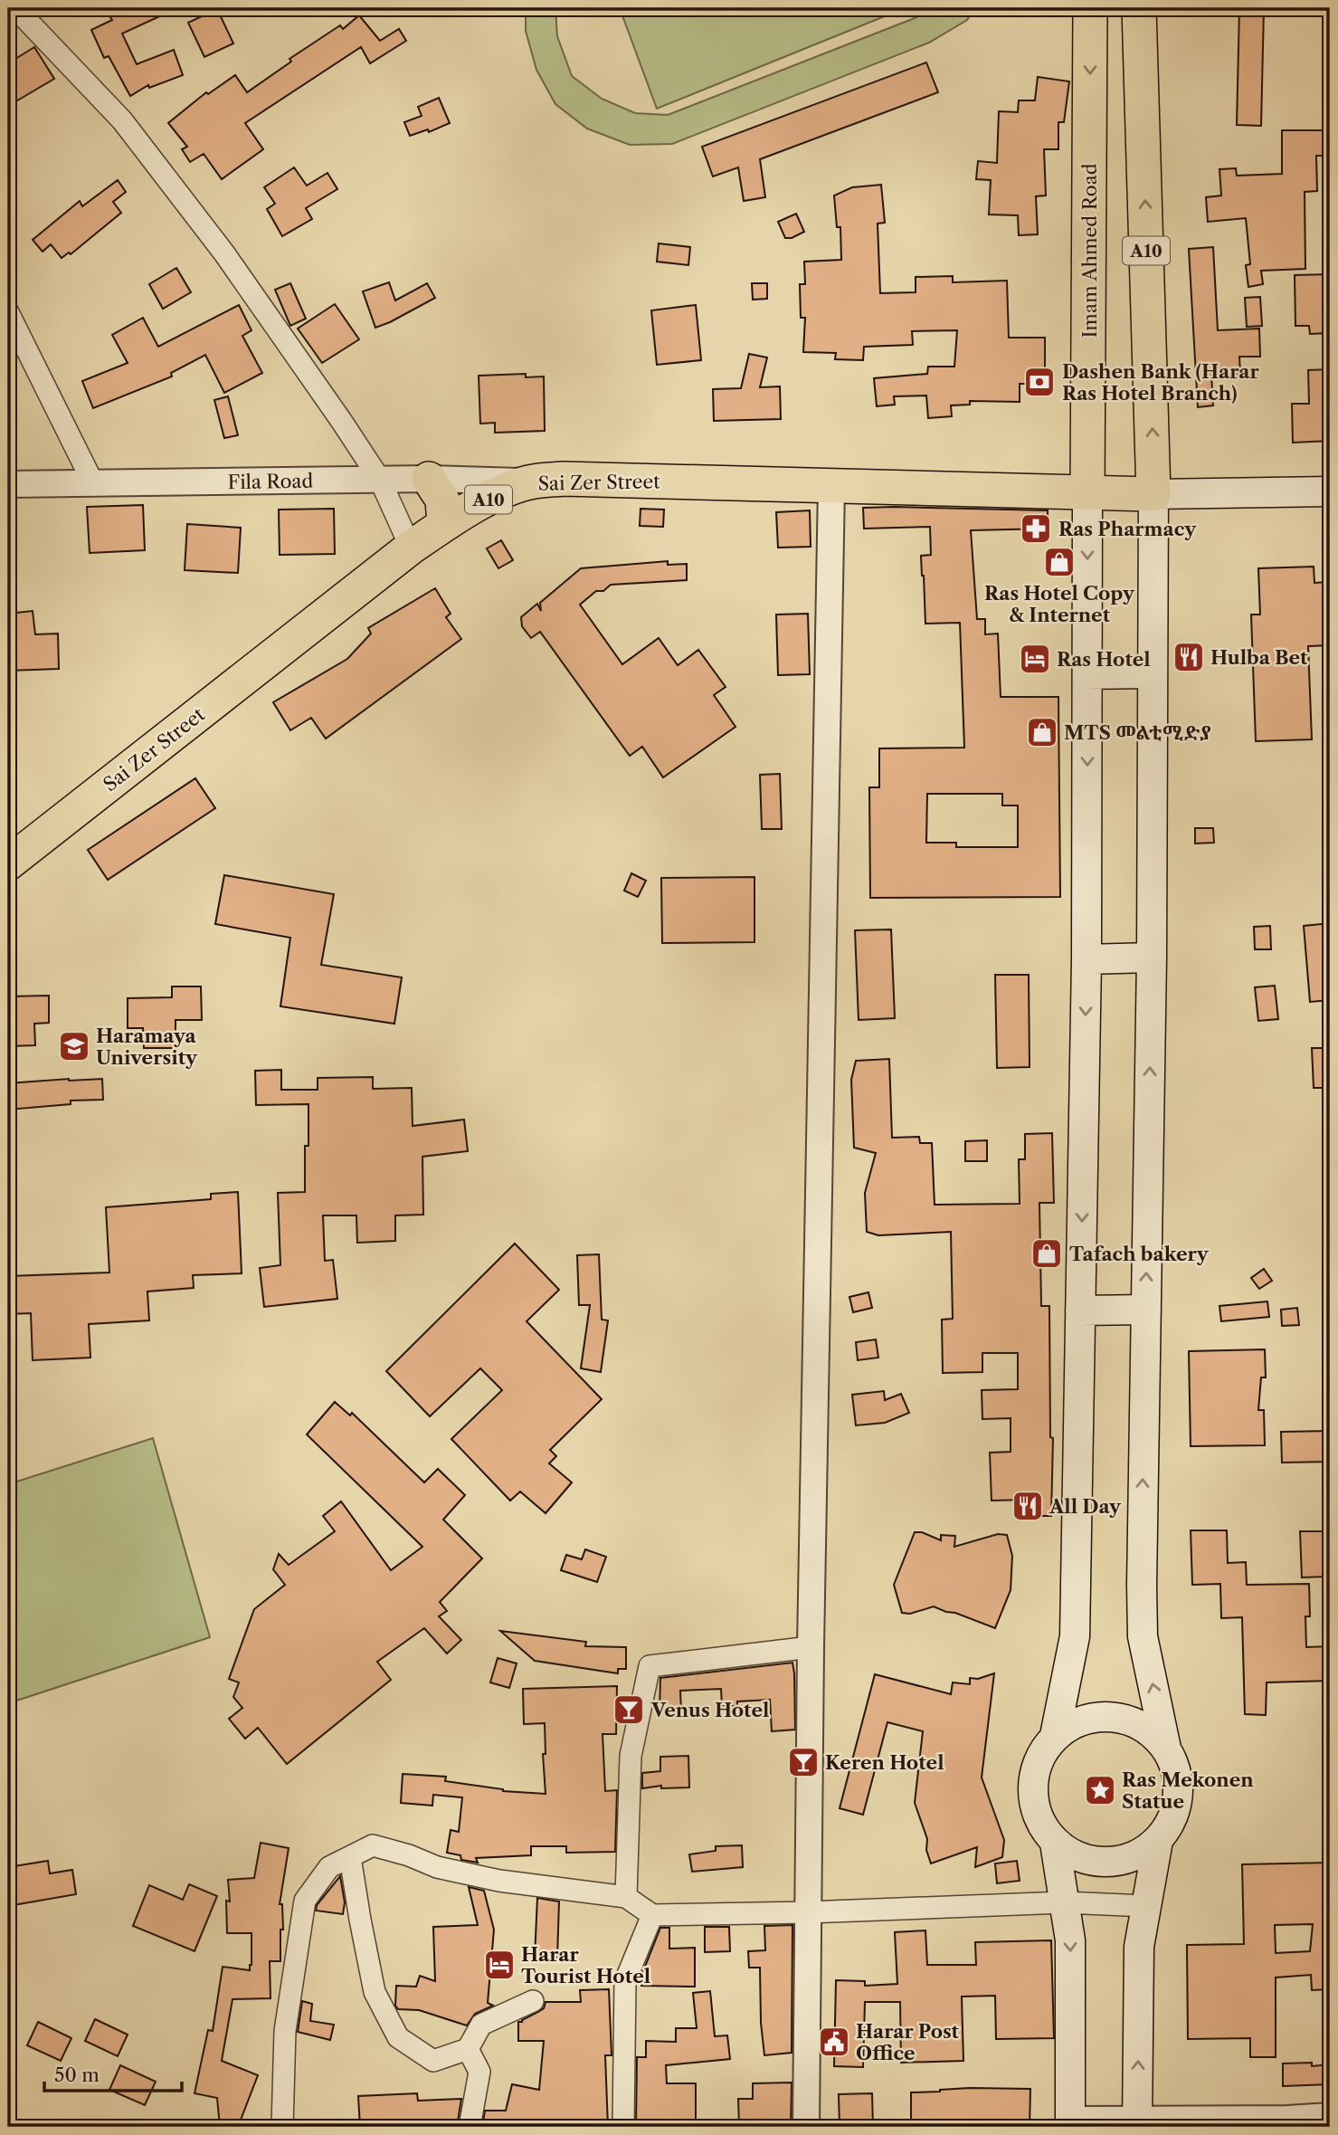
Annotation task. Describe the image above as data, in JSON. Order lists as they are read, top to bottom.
{
  "streets": {
    "highway": ["Imam Ahmed Road", "A10", "Sai Zer Street"],
    "street": ["Fila Road"]
  },
  "crossings": [
    ["Imam Ahmed Road", "A10"],
    ["Imam Ahmed Road", "Sai Zer Street"],
    ["A10", "Sai Zer Street"],
    ["Fila Road", "Sai Zer Street"]
  ],
  "places": {
    "bank": ["Dashen Bank (Harar Ras Hotel Branch)"],
    "pharmacy": ["Ras Pharmacy"],
    "shop": ["Ras Hotel Copy & Internet", "MTS መልቲሚድያ", "Tafach bakery"],
    "restaurant": ["Hulba Bet", "All Day"],
    "hotel": ["Ras Hotel", "Harar Tourist Hotel"],
    "school or university": ["Haramaya University"],
    "bar": ["Venus Hotel", "Keren Hotel"],
    "place": ["Ras Mekonen Statue"],
    "public building": ["Harar Post Office"]
  },
  "scale_bar": "50 m"
}
